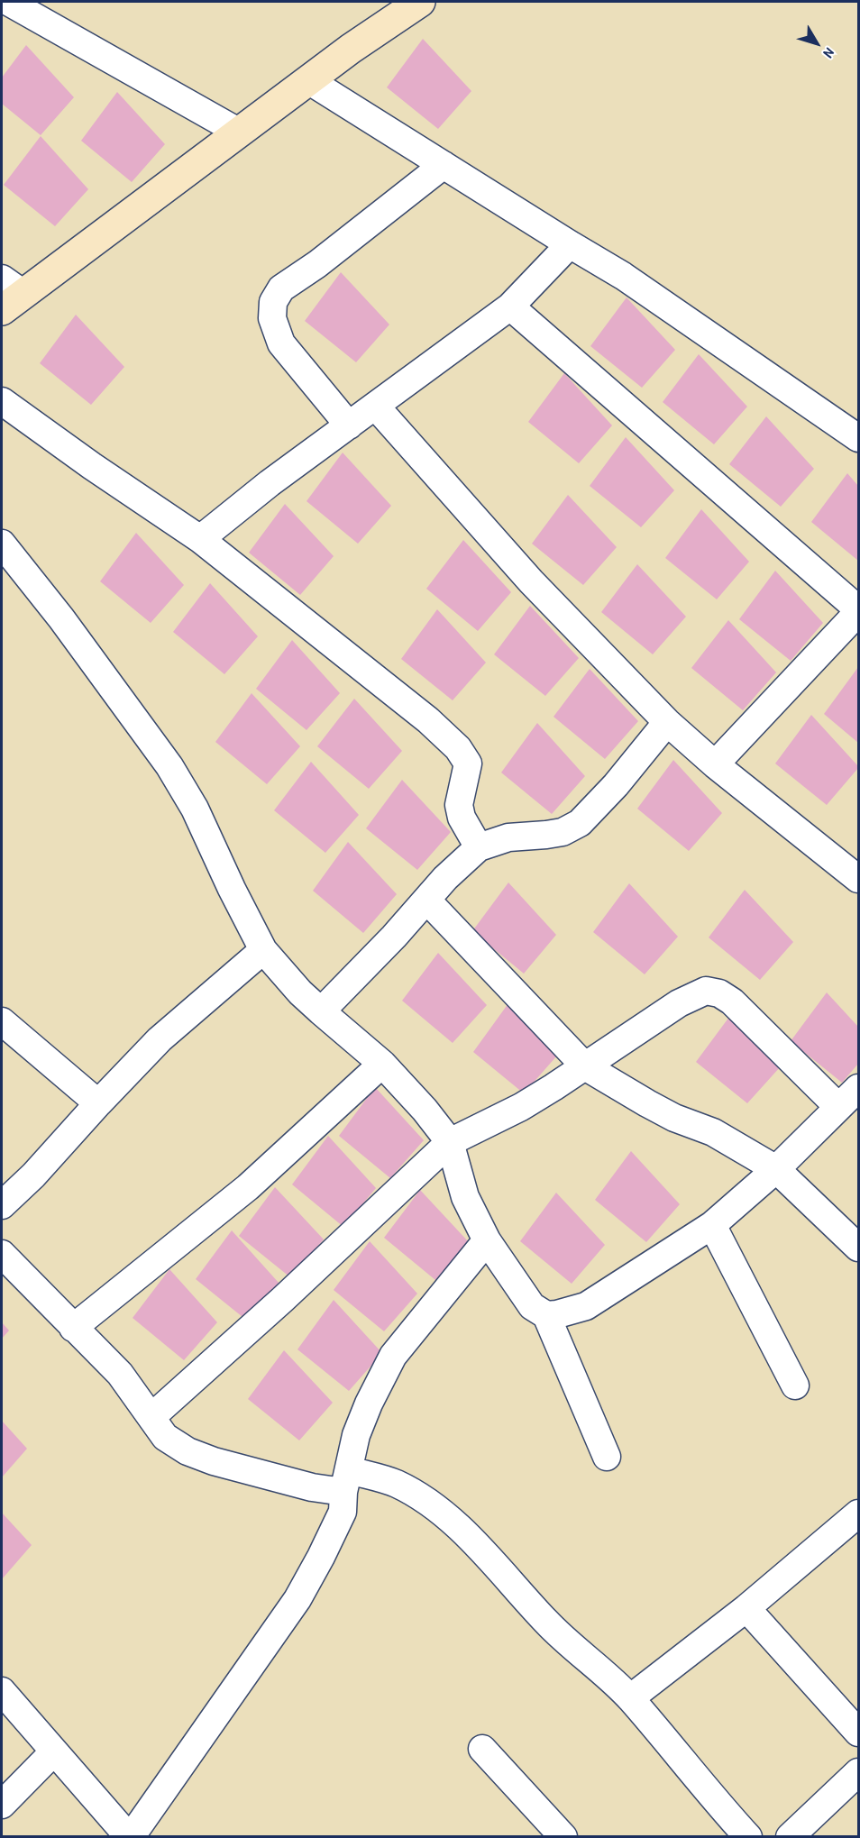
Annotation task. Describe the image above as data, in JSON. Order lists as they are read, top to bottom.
{
  "north": "bottom right"
}
